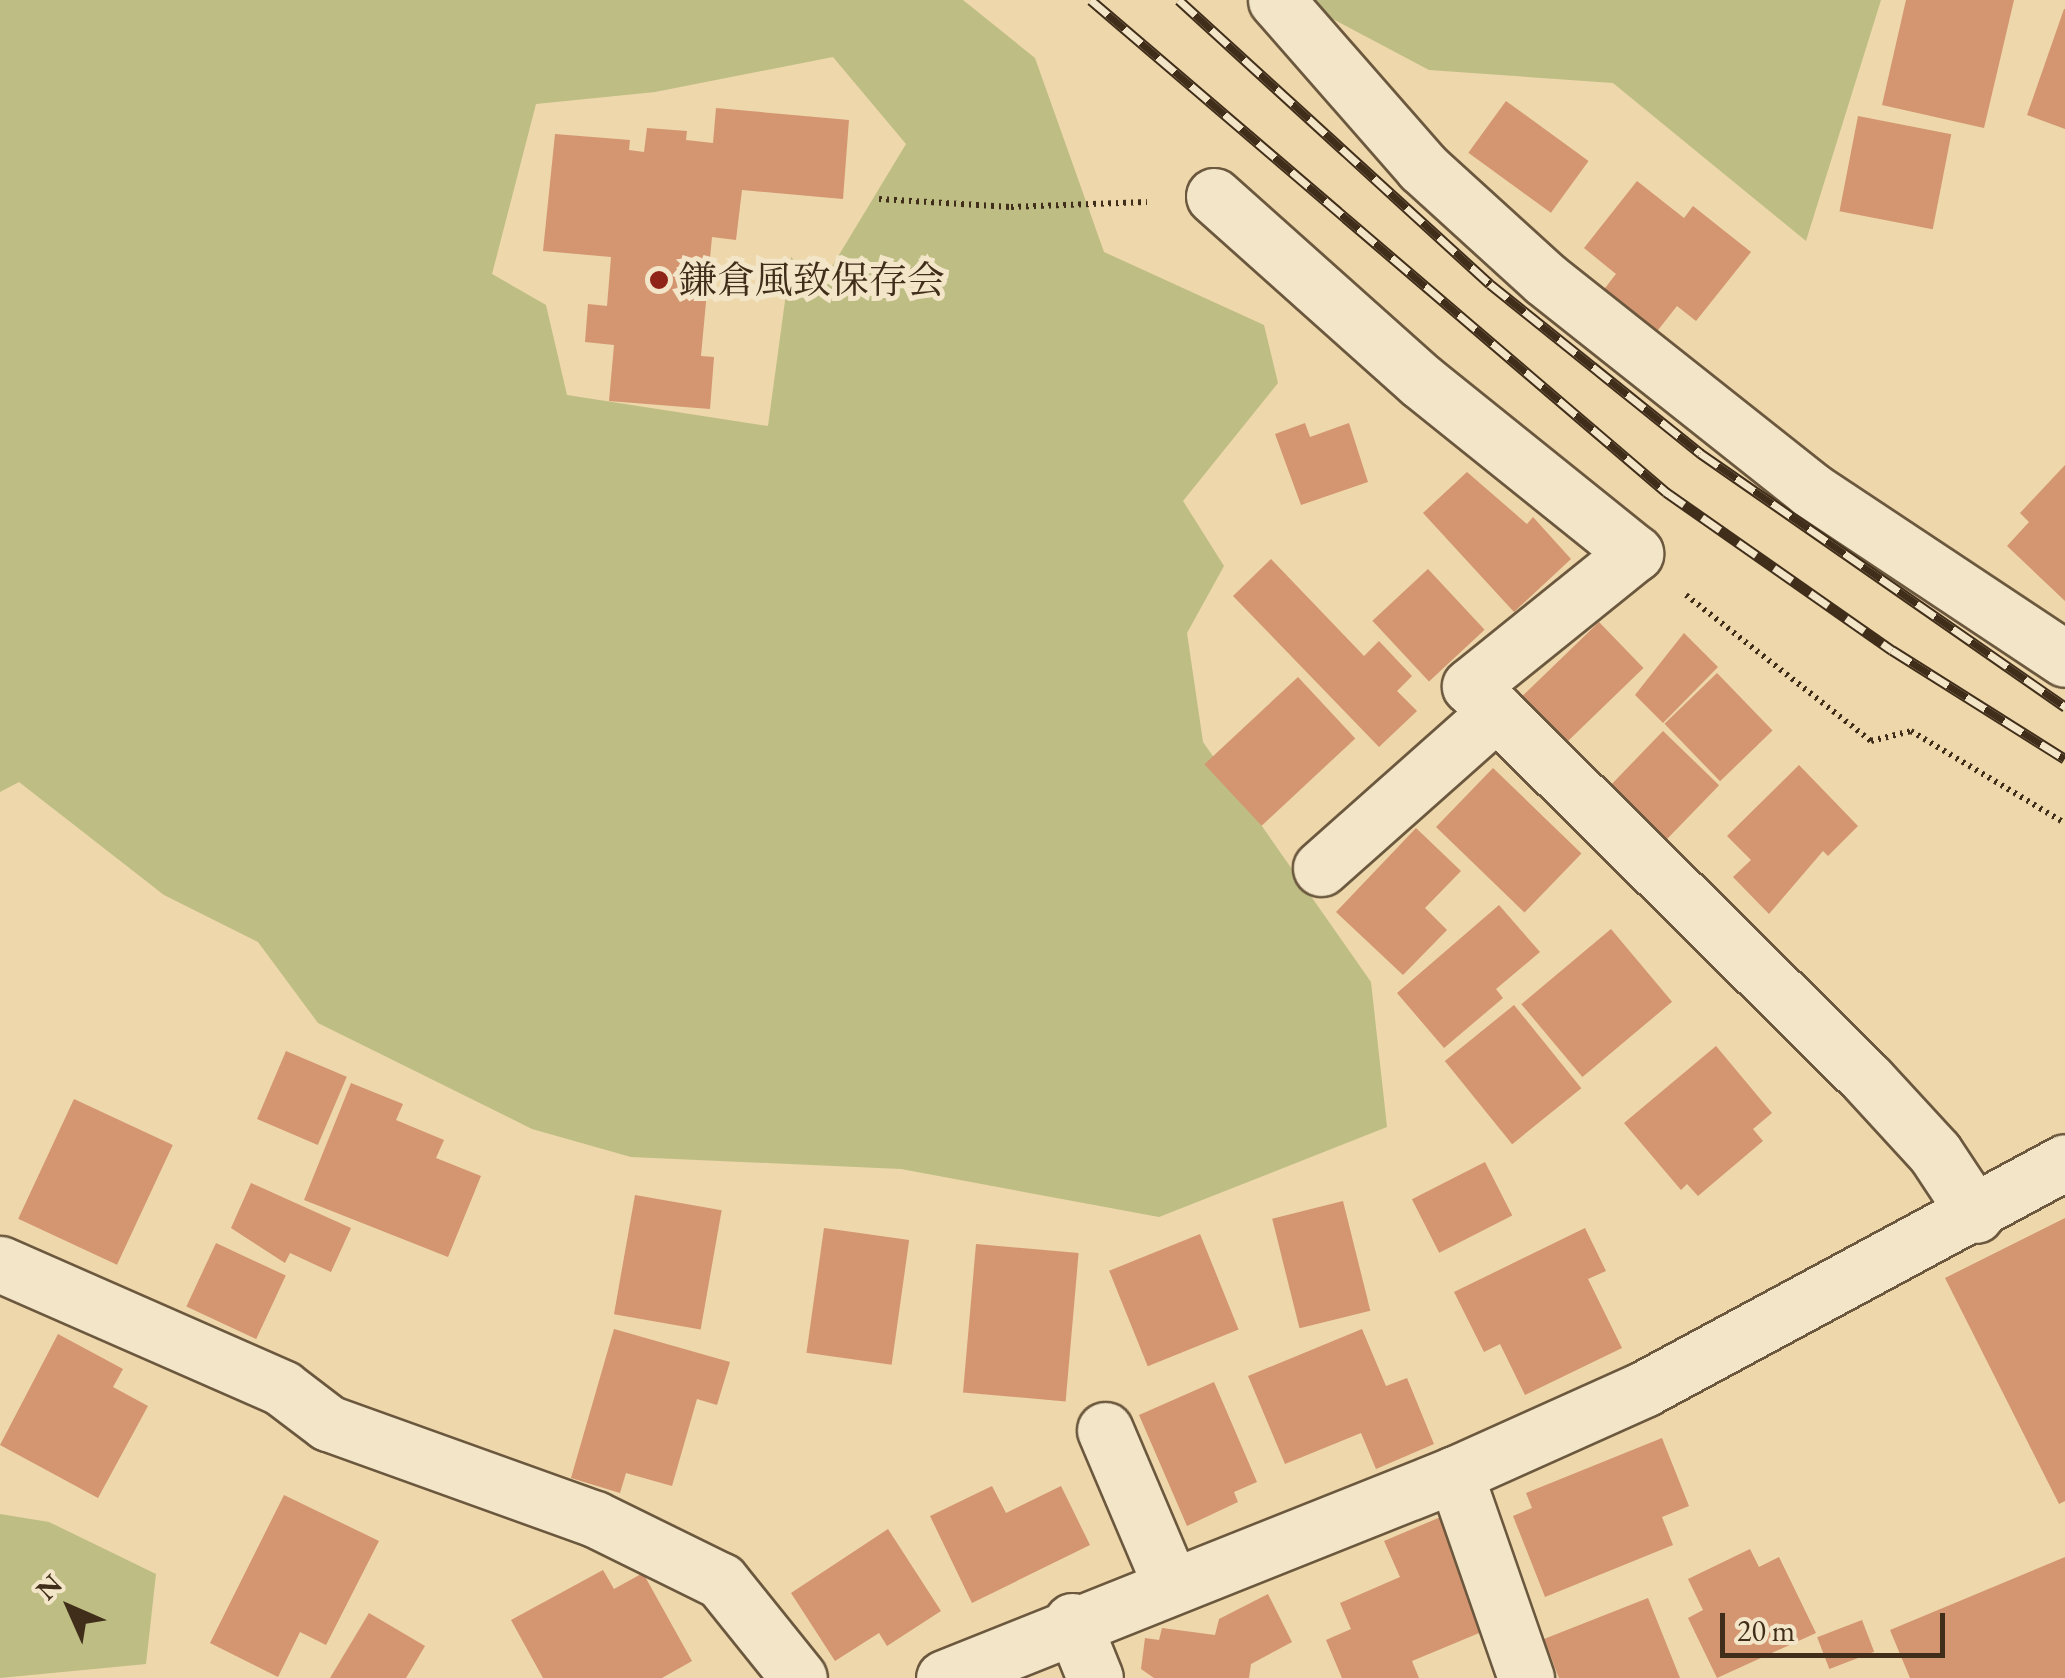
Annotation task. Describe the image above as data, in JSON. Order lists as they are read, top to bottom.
{
  "places": ["鎌倉風致保存会"],
  "scale_bar": "20 m",
  "north": "top left"
}
